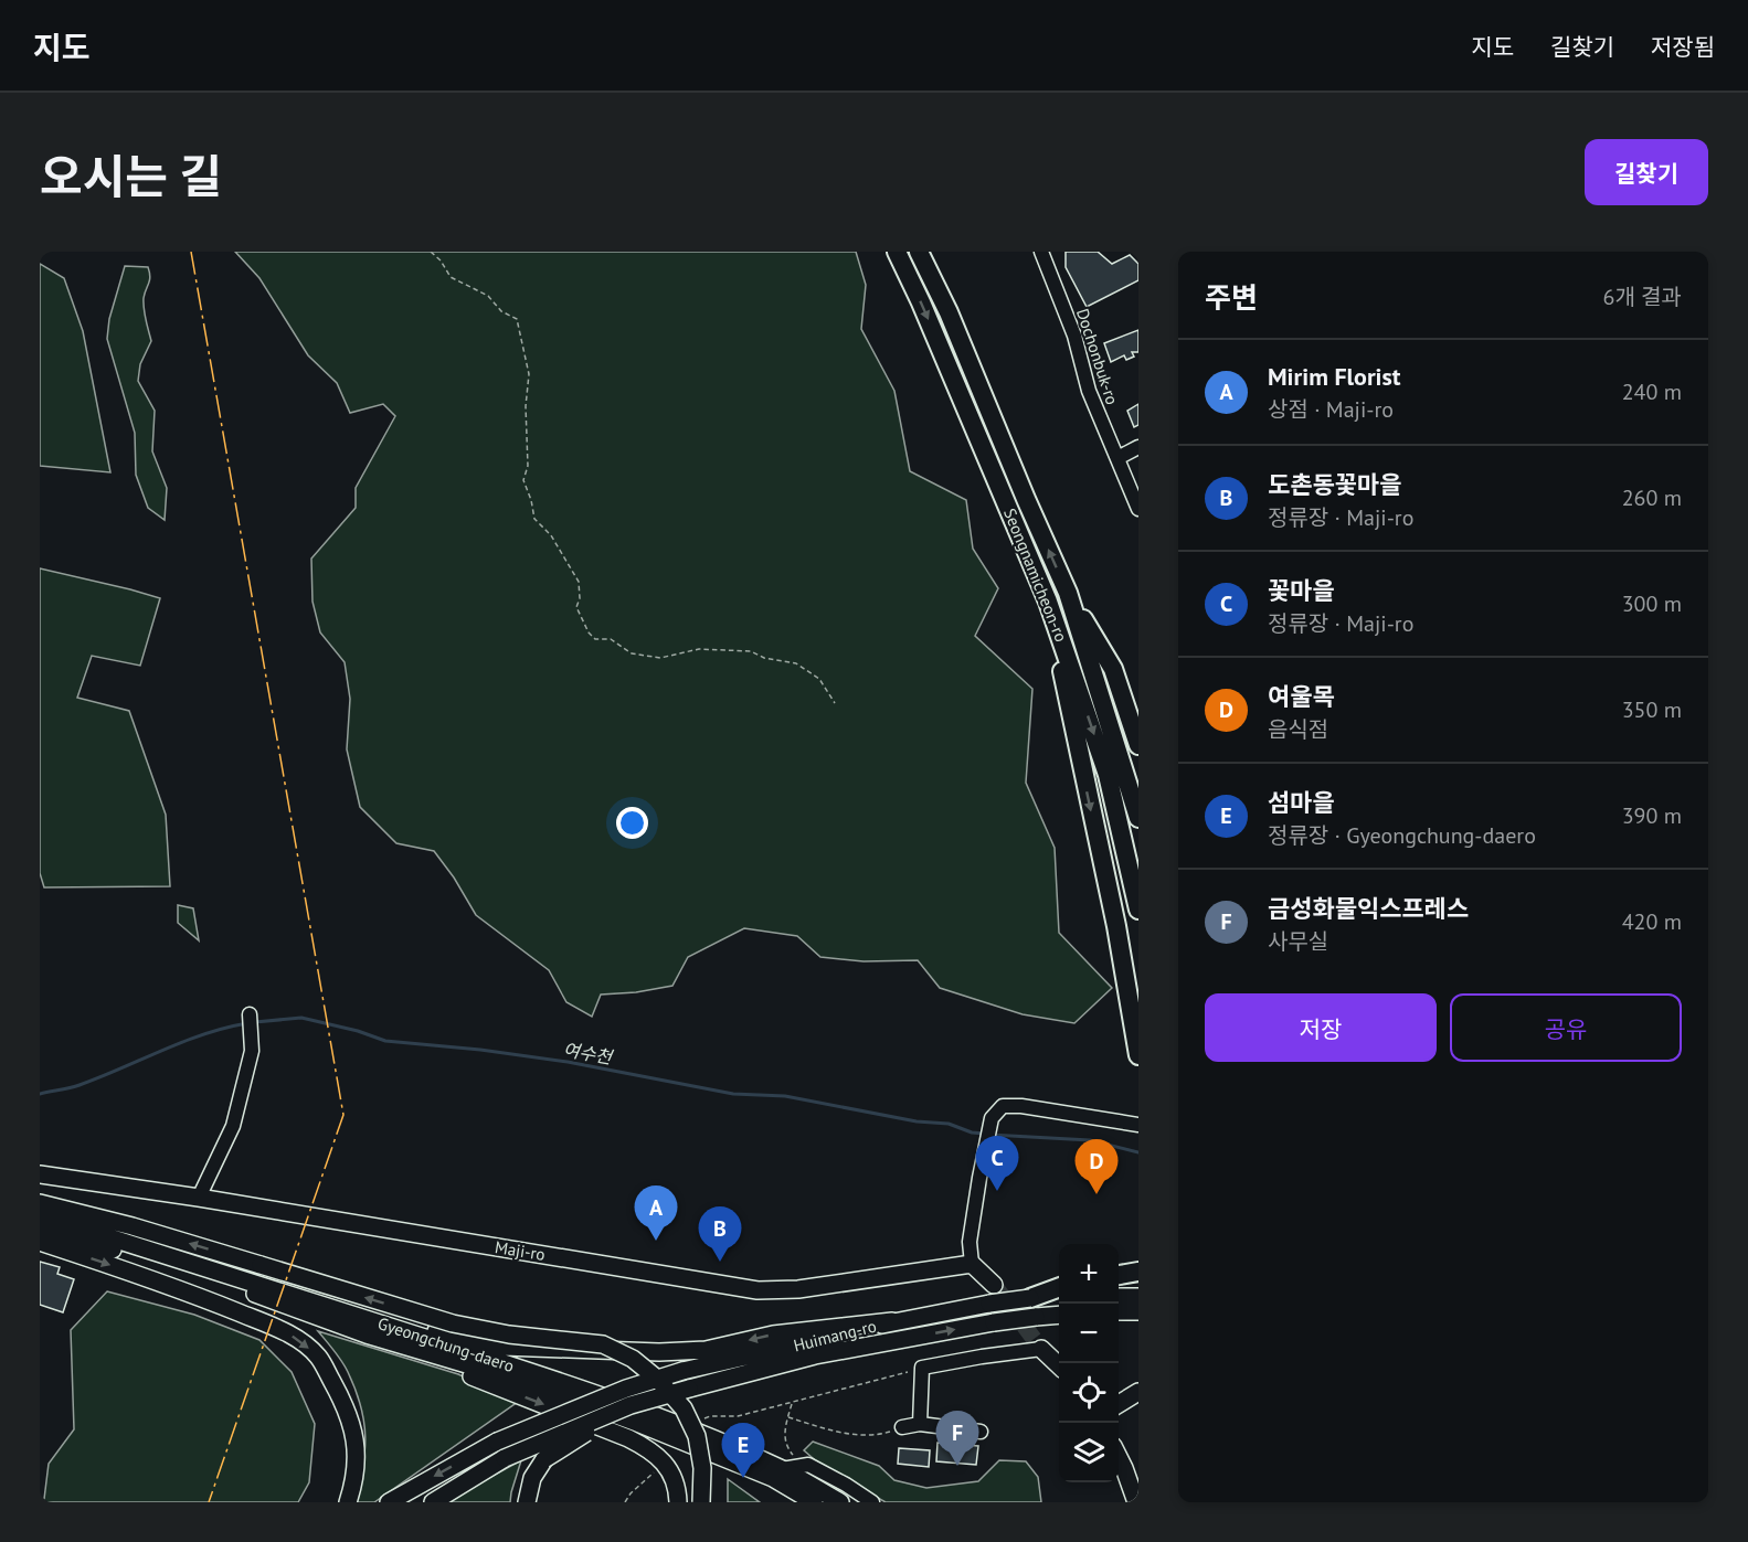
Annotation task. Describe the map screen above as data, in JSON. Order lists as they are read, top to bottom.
{
  "streets": {
    "highway": ["Seongnamicheon-ro"],
    "main road": ["Maji-ro", "Huimang-ro", "Gyeongchung-daero"],
    "street": ["Dochonbuk-ro"]
  },
  "water": ["여수천"],
  "page": {
    "header": "지도",
    "nav": ["지도", "길찾기", "저장됨"],
    "title": "오시는 길",
    "buttons": [
      "길찾기",
      ["저장", "공유"]
    ],
    "heading": ["주변", "6개 결과"],
    "list": [
      {
        "mark": "A",
        "name": "Mirim Florist",
        "note": "상점 · Maji-ro",
        "value": "240 m"
      },
      {
        "mark": "B",
        "name": "도촌동꽃마을",
        "note": "정류장 · Maji-ro",
        "value": "260 m"
      },
      {
        "mark": "C",
        "name": "꽃마을",
        "note": "정류장 · Maji-ro",
        "value": "300 m"
      },
      {
        "mark": "D",
        "name": "여울목",
        "note": "음식점",
        "value": "350 m"
      },
      {
        "mark": "E",
        "name": "섬마을",
        "note": "정류장 · Gyeongchung-daero",
        "value": "390 m"
      },
      {
        "mark": "F",
        "name": "금성화물익스프레스",
        "note": "사무실",
        "value": "420 m"
      }
    ],
    "pins": [
      "C",
      "D",
      "A",
      "B",
      "F",
      "E"
    ],
    "map_buttons": ["+", "−"]
  }
}
